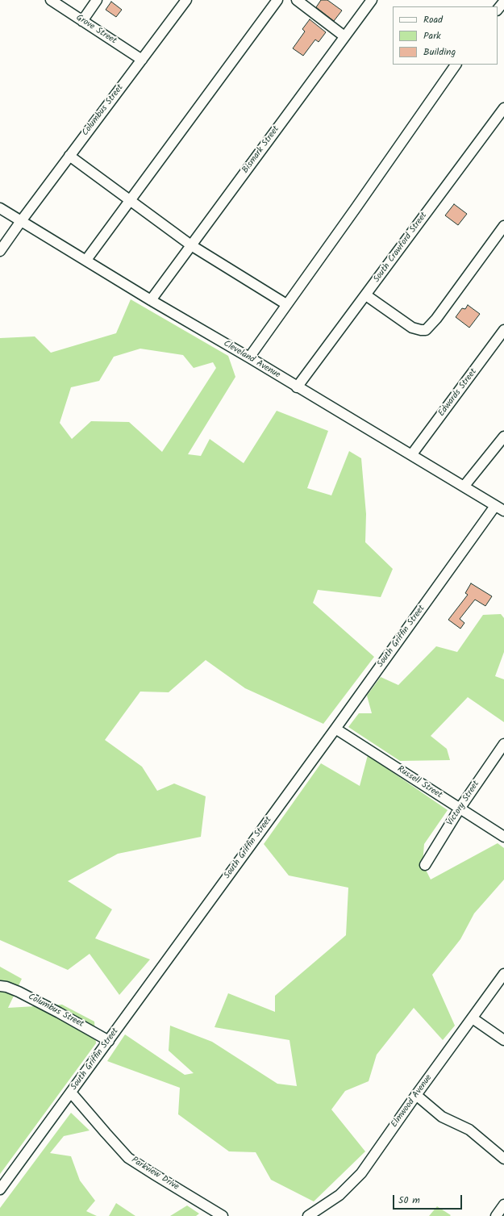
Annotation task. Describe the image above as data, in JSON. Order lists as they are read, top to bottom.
{
  "streets": {
    "street": [
      "Grove Street",
      "Columbus Street",
      "Bismark Street",
      "South Crawford Street",
      "Cleveland Avenue",
      "Edwards Street",
      "South Griffin Street",
      "Russell Street",
      "Victory Street",
      "Elmwood Avenue",
      "Parkview Drive"
    ]
  },
  "crossings": [
    ["Grove Street", "Columbus Street"],
    ["Columbus Street", "Cleveland Avenue"],
    ["Columbus Street", "South Griffin Street"],
    ["Bismark Street", "Cleveland Avenue"],
    ["South Crawford Street", "Cleveland Avenue"],
    ["Cleveland Avenue", "Edwards Street"],
    ["Cleveland Avenue", "South Griffin Street"],
    ["South Griffin Street", "Russell Street"],
    ["South Griffin Street", "Parkview Drive"],
    ["Russell Street", "Victory Street"]
  ],
  "legend": ["Road", "Park", "Building"],
  "scale_bar": "50 m"
}
